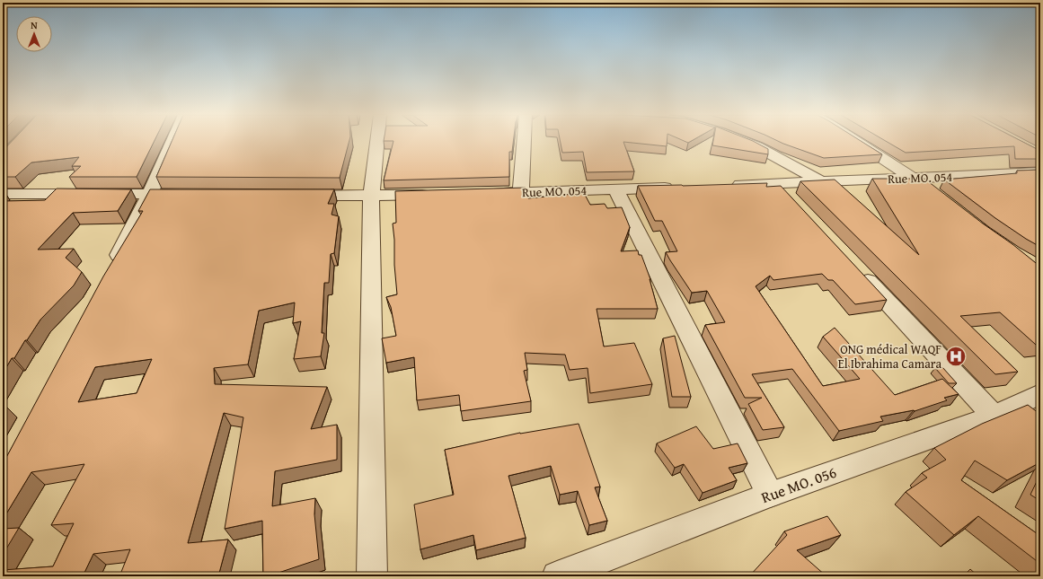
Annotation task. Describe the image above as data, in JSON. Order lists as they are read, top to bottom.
{
  "streets": {
    "street": ["Rue MO. 054", "Rue MO. 056"]
  },
  "places": {
    "hospital": ["ONG médical WAQF El Ibrahima Camara"]
  },
  "north": "top"
}
